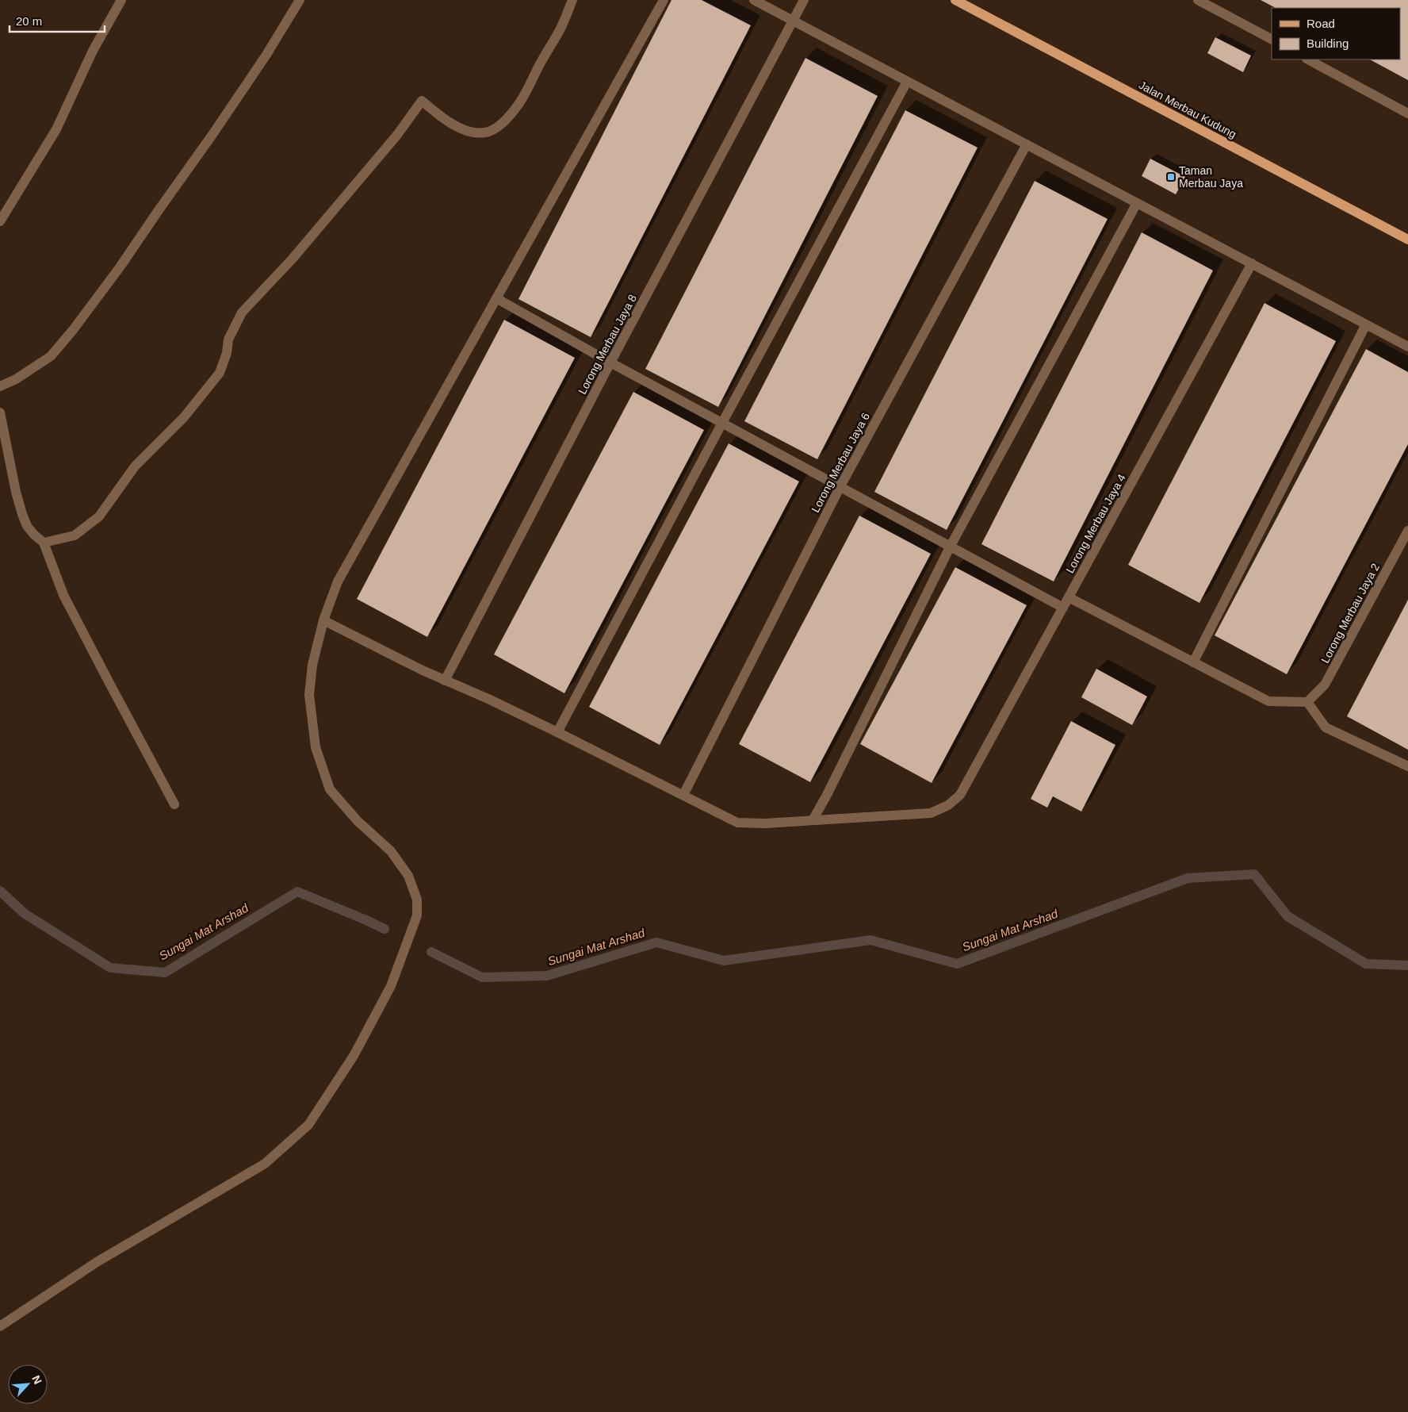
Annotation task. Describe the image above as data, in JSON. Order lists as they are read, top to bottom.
{
  "streets": {
    "main road": ["Jalan Merbau Kudung"],
    "street": [
      "Lorong Merbau Jaya 8",
      "Lorong Merbau Jaya 6",
      "Lorong Merbau Jaya 4",
      "Lorong Merbau Jaya 2"
    ]
  },
  "water": ["Sungai Mat Arshad"],
  "places": {
    "transit": ["Taman Merbau Jaya"]
  },
  "legend": ["Road", "Building"],
  "scale_bar": "20 m",
  "north": "top right"
}
